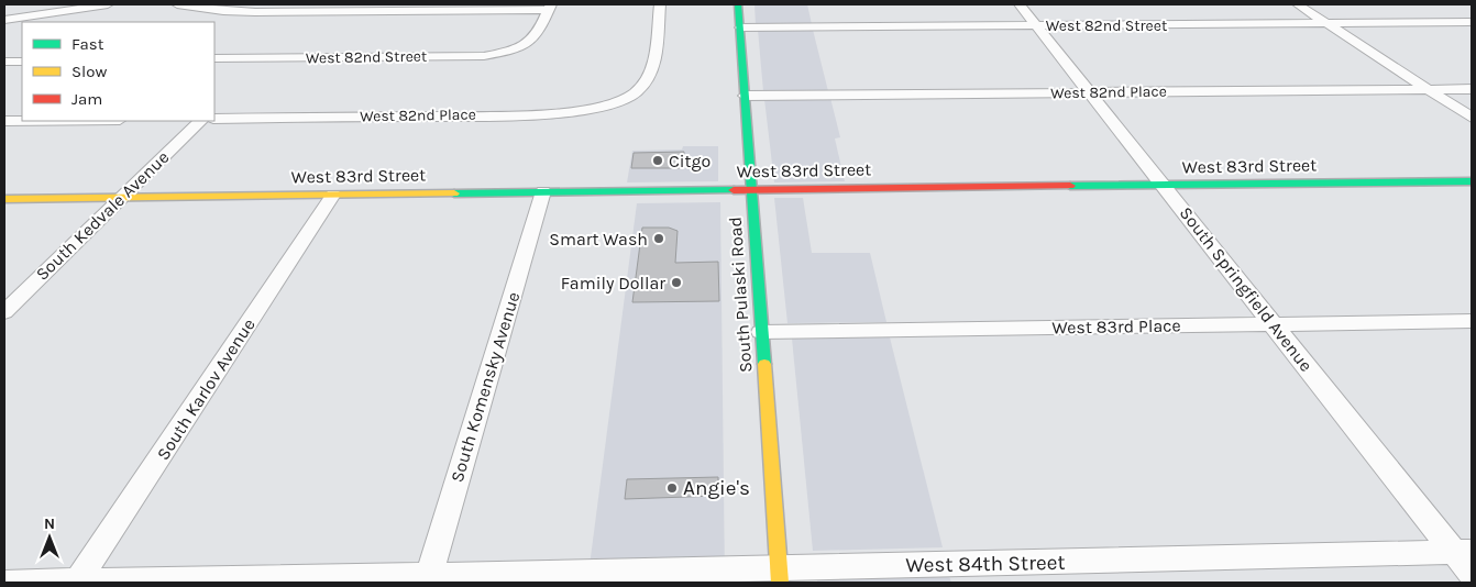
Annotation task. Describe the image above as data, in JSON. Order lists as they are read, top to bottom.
{
  "streets": {
    "street": [
      "West 82nd Street",
      "West 82nd Place",
      "West 83rd Street",
      "South Kedvale Avenue",
      "South Springfield Avenue",
      "South Pulaski Road",
      "West 83rd Place",
      "South Komensky Avenue",
      "South Karlov Avenue",
      "West 84th Street"
    ]
  },
  "crossings": [
    ["West 82nd Street", "South Springfield Avenue"],
    ["West 82nd Street", "South Pulaski Road"],
    ["West 82nd Place", "South Springfield Avenue"],
    ["West 82nd Place", "South Pulaski Road"],
    ["West 83rd Street", "South Kedvale Avenue"],
    ["West 83rd Street", "South Springfield Avenue"],
    ["West 83rd Street", "South Pulaski Road"],
    ["West 83rd Street", "South Komensky Avenue"],
    ["West 83rd Street", "South Karlov Avenue"],
    ["South Springfield Avenue", "West 83rd Place"],
    ["South Springfield Avenue", "West 84th Street"],
    ["South Pulaski Road", "West 83rd Place"],
    ["South Pulaski Road", "West 84th Street"],
    ["South Komensky Avenue", "West 84th Street"],
    ["South Karlov Avenue", "West 84th Street"]
  ],
  "places": [
    "Citgo",
    "Smart Wash",
    "Family Dollar",
    "Angie's"
  ],
  "legend": ["Fast", "Slow", "Jam"],
  "north": "top"
}
